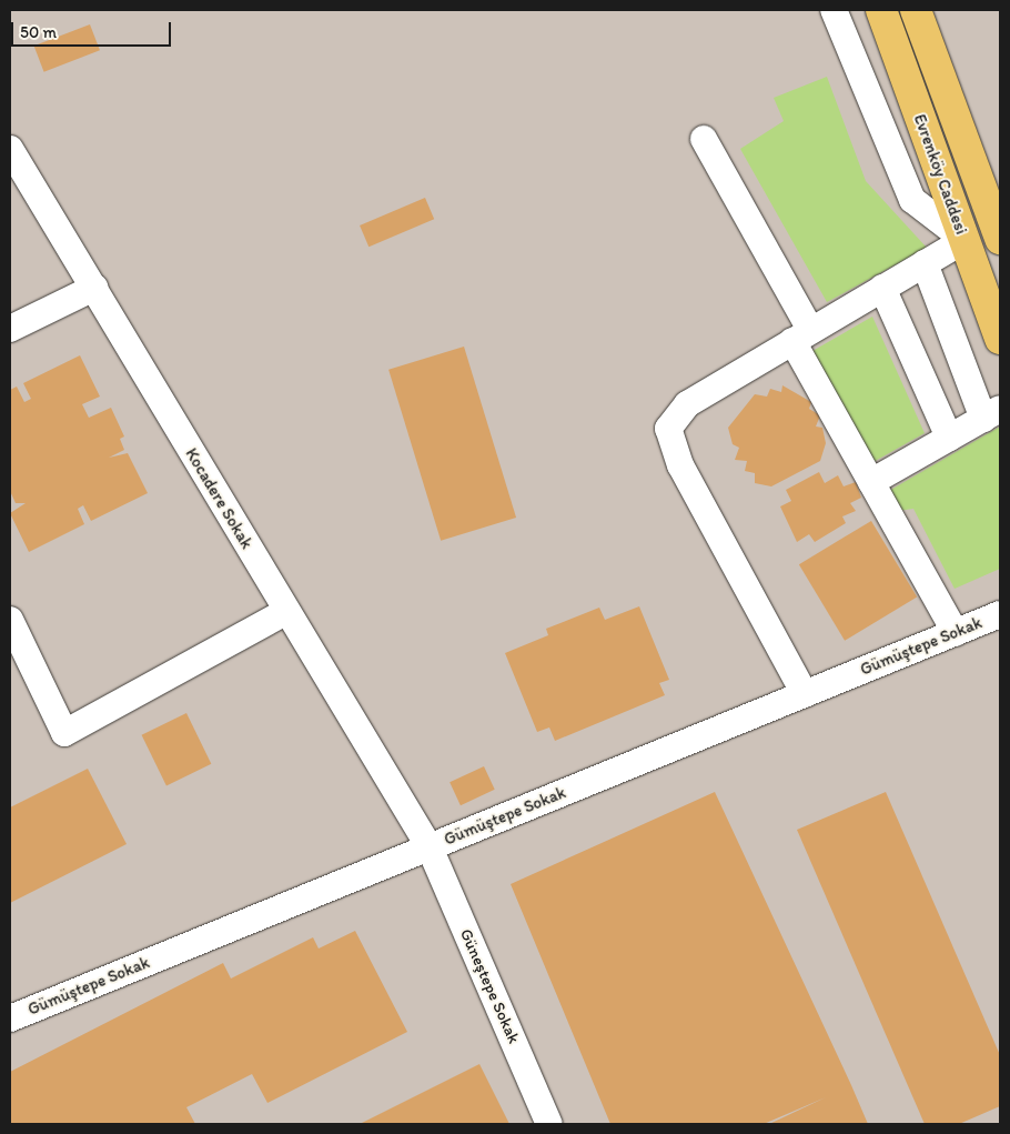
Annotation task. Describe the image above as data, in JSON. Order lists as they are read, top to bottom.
{
  "streets": {
    "main road": ["Evrenköy Caddesi"],
    "lane": ["Kocadere Sokak", "Gümüştepe Sokak", "Güneştepe Sokak"]
  },
  "crossings": [
    ["Kocadere Sokak", "Gümüştepe Sokak"],
    ["Kocadere Sokak", "Güneştepe Sokak"],
    ["Gümüştepe Sokak", "Güneştepe Sokak"]
  ],
  "scale_bar": "50 m"
}
